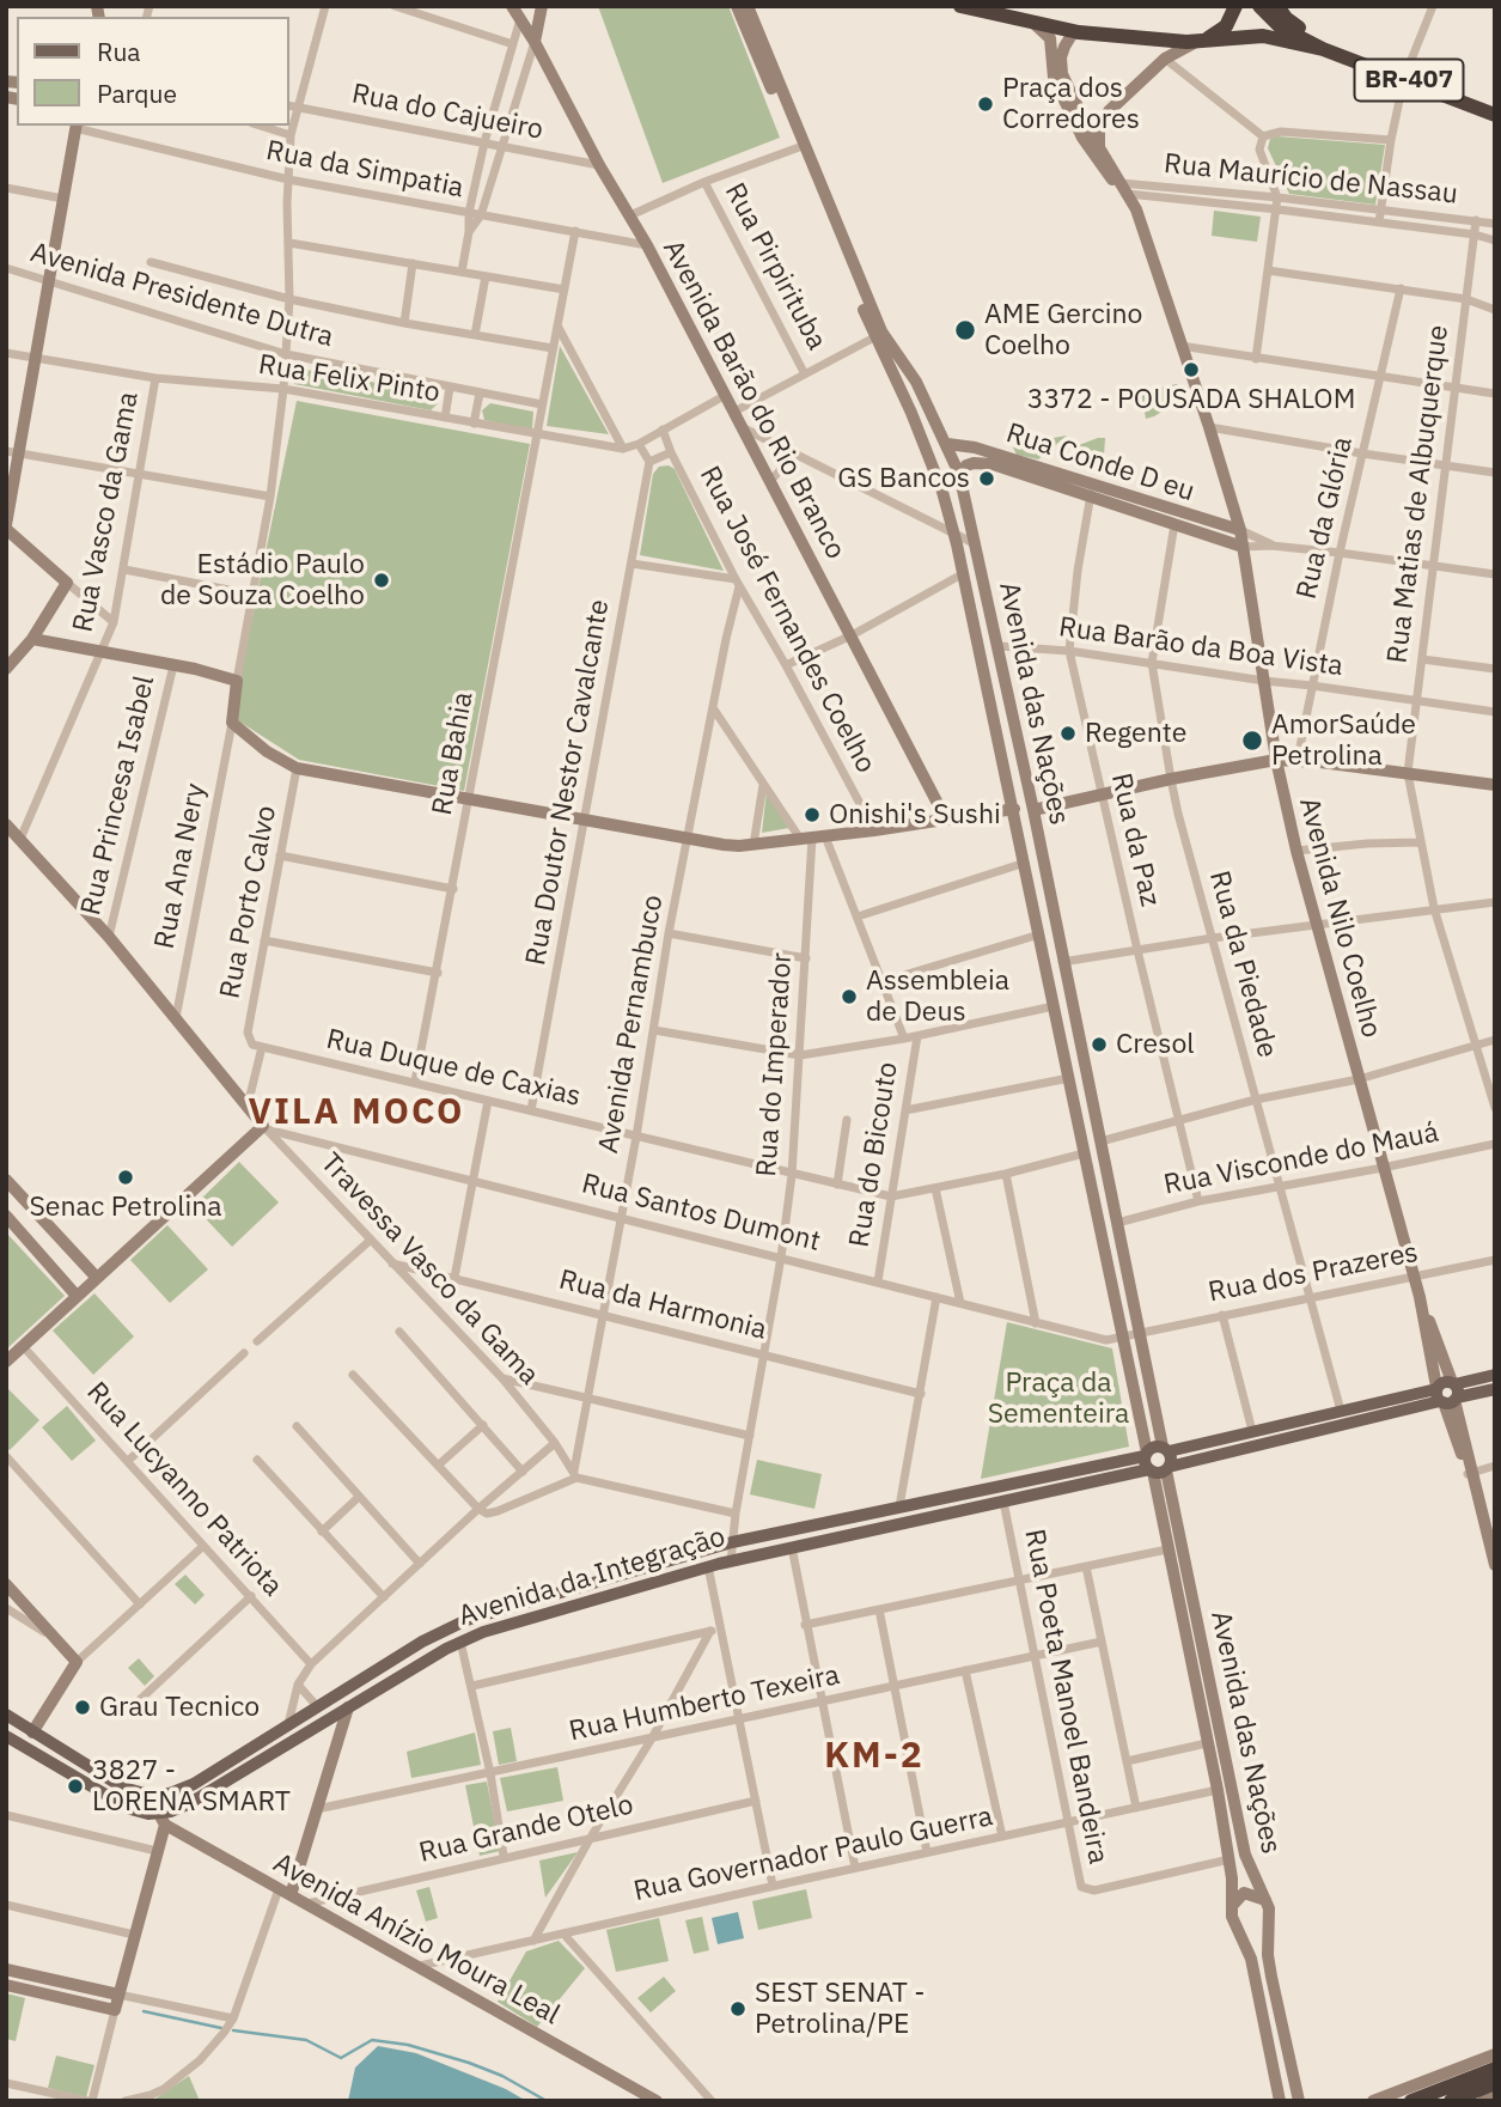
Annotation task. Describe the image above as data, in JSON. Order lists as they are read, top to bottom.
{
  "streets": {
    "highway": ["BR-407"],
    "main road": [
      "Avenida Barão do Rio Branco",
      "Rua Conde D eu",
      "Avenida das Nações",
      "Avenida Nilo Coelho",
      "Travessa Vasco da Gama",
      "Avenida da Integração",
      "Avenida Anízio Moura Leal"
    ],
    "street": [
      "Rua do Cajueiro",
      "Rua da Simpatia",
      "Rua Maurício de Nassau",
      "Rua Pirpirituba",
      "Avenida Presidente Dutra",
      "Rua Felix Pinto",
      "Rua Matias de Albuquerque",
      "Rua Vasco da Gama",
      "Rua da Glória",
      "Rua José Fernandes Coelho",
      "Rua Barão da Boa Vista",
      "Rua Bahia",
      "Rua Doutor Nestor Cavalcante",
      "Rua Princesa Isabel",
      "Rua da Paz",
      "Rua Ana Nery",
      "Rua Porto Calvo",
      "Rua da Piedade",
      "Avenida Pernambuco",
      "Rua do Imperador",
      "Rua Duque de Caxias",
      "Rua do Bicouto",
      "Rua Visconde do Mauá",
      "Rua Santos Dumont",
      "Rua dos Prazeres",
      "Rua da Harmonia",
      "Rua Lucyanno Patriota",
      "Rua Poeta Manoel Bandeira",
      "Rua Humberto Texeira",
      "Rua Grande Otelo",
      "Rua Governador Paulo Guerra"
    ]
  },
  "crossings": [
    ["BR-407", "Avenida Nilo Coelho"],
    ["Rua do Cajueiro", "Avenida Barão do Rio Branco"],
    ["Rua da Simpatia", "Avenida Barão do Rio Branco"],
    ["Rua da Simpatia", "Rua Bahia"],
    ["Rua Maurício de Nassau", "Rua Matias de Albuquerque"],
    ["Rua Maurício de Nassau", "Avenida Nilo Coelho"],
    ["Avenida Presidente Dutra", "Rua Bahia"],
    ["Rua Felix Pinto", "Avenida Barão do Rio Branco"],
    ["Rua Felix Pinto", "Rua Vasco da Gama"],
    ["Rua Felix Pinto", "Rua José Fernandes Coelho"],
    ["Rua Felix Pinto", "Rua Bahia"],
    ["Rua Conde D eu", "Avenida das Nações"],
    ["Rua Conde D eu", "Rua da Paz"],
    ["Rua Conde D eu", "Avenida Nilo Coelho"],
    ["Rua Conde D eu", "Rua da Piedade"],
    ["Rua Matias de Albuquerque", "Rua Barão da Boa Vista"],
    ["Rua Vasco da Gama", "Travessa Vasco da Gama"],
    ["Rua da Glória", "Rua Barão da Boa Vista"],
    ["Rua José Fernandes Coelho", "Avenida Pernambuco"],
    ["Rua Barão da Boa Vista", "Avenida das Nações"],
    ["Rua Barão da Boa Vista", "Rua da Paz"],
    ["Rua Barão da Boa Vista", "Avenida Nilo Coelho"],
    ["Rua Barão da Boa Vista", "Rua da Piedade"],
    ["Avenida das Nações", "Rua Duque de Caxias"],
    ["Avenida das Nações", "Rua Visconde do Mauá"],
    ["Avenida das Nações", "Rua Santos Dumont"],
    ["Avenida das Nações", "Rua dos Prazeres"],
    ["Avenida das Nações", "Avenida da Integração"],
    ["Avenida das Nações", "Rua Poeta Manoel Bandeira"],
    ["Avenida das Nações", "Rua Governador Paulo Guerra"],
    ["Rua Bahia", "Rua Duque de Caxias"],
    ["Rua Doutor Nestor Cavalcante", "Rua Duque de Caxias"],
    ["Rua Princesa Isabel", "Travessa Vasco da Gama"],
    ["Rua da Paz", "Rua Visconde do Mauá"],
    ["Rua Ana Nery", "Travessa Vasco da Gama"],
    ["Rua Porto Calvo", "Rua Duque de Caxias"],
    ["Rua Porto Calvo", "Travessa Vasco da Gama"],
    ["Avenida Nilo Coelho", "Rua Visconde do Mauá"],
    ["Avenida Nilo Coelho", "Rua dos Prazeres"],
    ["Avenida Nilo Coelho", "Avenida da Integração"],
    ["Rua da Piedade", "Rua Visconde do Mauá"],
    ["Rua da Piedade", "Rua dos Prazeres"],
    ["Rua da Piedade", "Avenida da Integração"],
    ["Avenida Pernambuco", "Rua Duque de Caxias"],
    ["Avenida Pernambuco", "Rua do Bicouto"],
    ["Avenida Pernambuco", "Rua Santos Dumont"],
    ["Avenida Pernambuco", "Travessa Vasco da Gama"],
    ["Avenida Pernambuco", "Rua da Harmonia"],
    ["Rua do Imperador", "Rua Duque de Caxias"],
    ["Rua do Imperador", "Rua do Bicouto"],
    ["Rua do Imperador", "Rua Santos Dumont"],
    ["Rua do Imperador", "Rua da Harmonia"],
    ["Rua do Imperador", "Avenida da Integração"],
    ["Rua Duque de Caxias", "Rua do Bicouto"],
    ["Rua do Bicouto", "Rua Santos Dumont"],
    ["Rua Santos Dumont", "Travessa Vasco da Gama"],
    ["Rua Santos Dumont", "Rua dos Prazeres"],
    ["Travessa Vasco da Gama", "Rua da Harmonia"],
    ["Avenida da Integração", "Rua Poeta Manoel Bandeira"],
    ["Avenida da Integração", "Avenida Anízio Moura Leal"],
    ["Rua Poeta Manoel Bandeira", "Rua Humberto Texeira"],
    ["Rua Poeta Manoel Bandeira", "Rua Governador Paulo Guerra"],
    ["Rua Grande Otelo", "Avenida Anízio Moura Leal"],
    ["Rua Governador Paulo Guerra", "Avenida Anízio Moura Leal"]
  ],
  "districts": ["VILA MOCO", "KM-2"],
  "parks": ["Praça da Sementeira"],
  "places": [
    "Praça dos Corredores",
    "AME Gercino Coelho",
    "3372 - POUSADA SHALOM",
    "GS Bancos",
    "Estádio Paulo de Souza Coelho",
    "Regente",
    "AmorSaúde Petrolina",
    "Onishi's Sushi",
    "Assembleia de Deus",
    "Cresol",
    "Senac Petrolina",
    "Grau Tecnico",
    "3827 - LORENA SMART",
    "SEST SENAT - Petrolina/PE"
  ],
  "legend": ["Rua", "Parque"]
}
